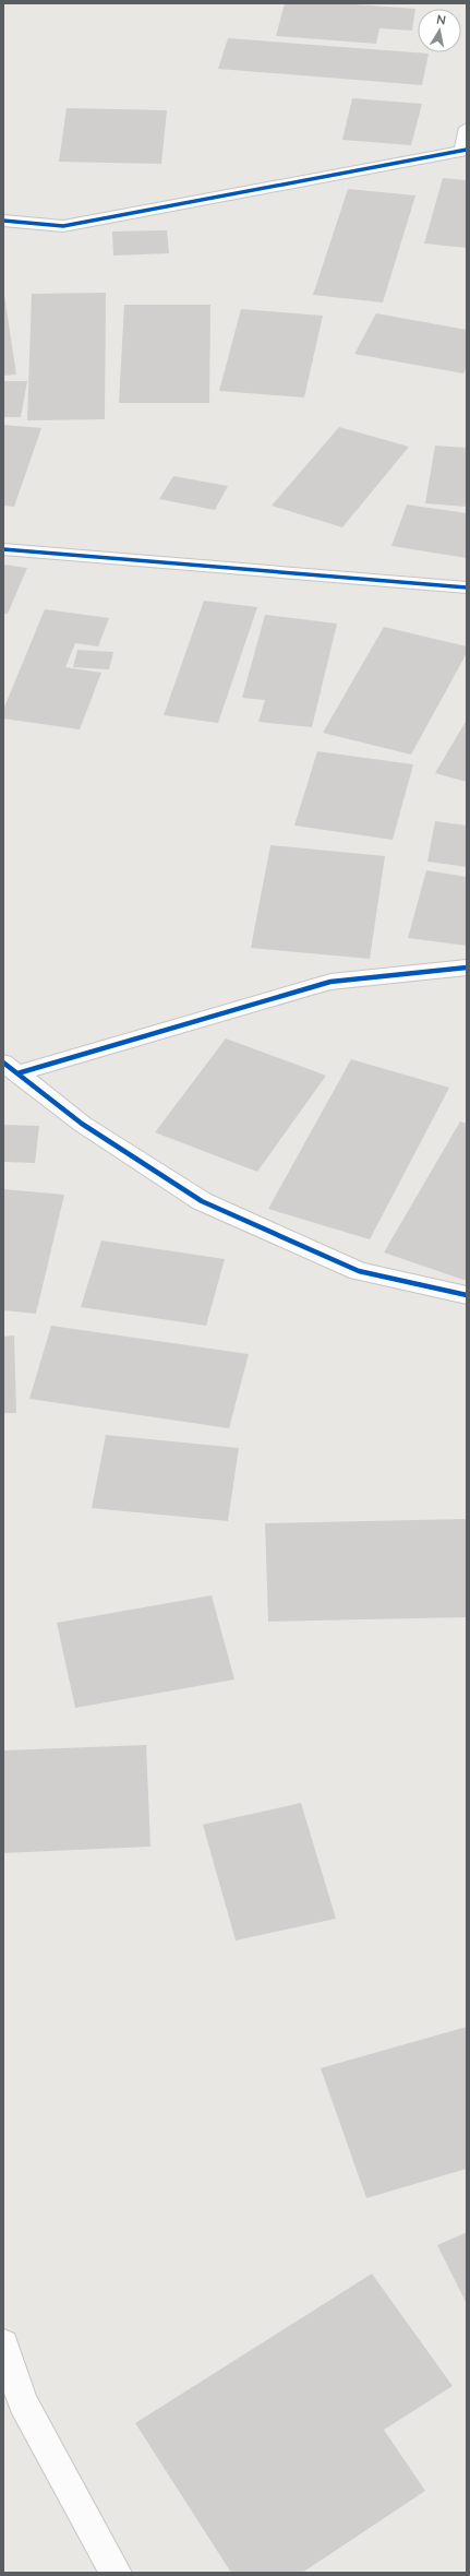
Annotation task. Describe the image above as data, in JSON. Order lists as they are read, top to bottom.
{
  "north": "top"
}
